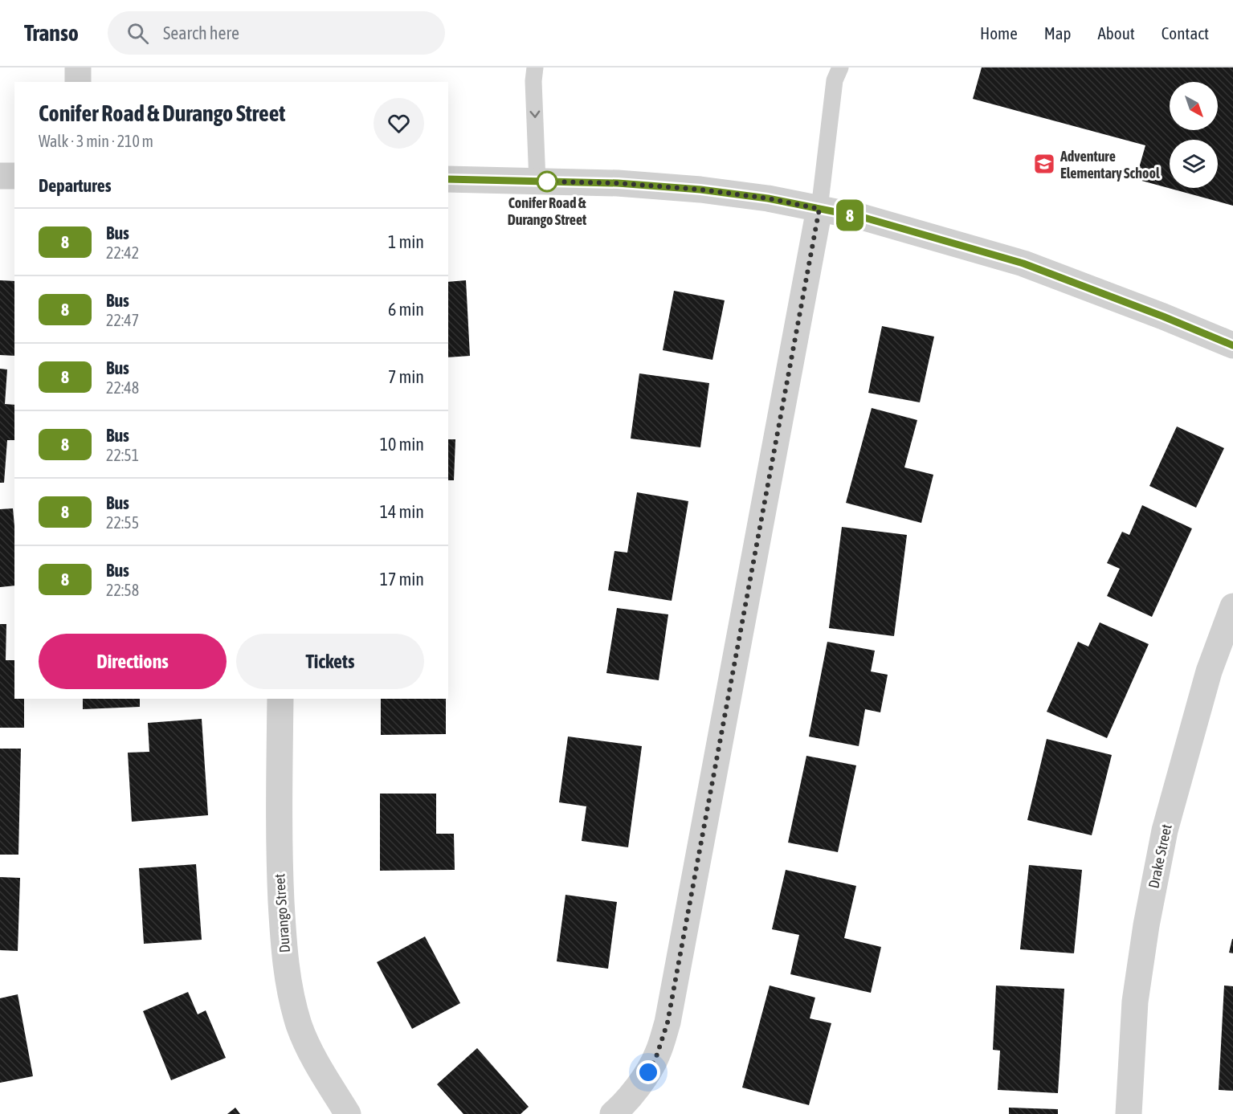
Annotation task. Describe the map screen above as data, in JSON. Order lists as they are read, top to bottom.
{
  "streets": {
    "street": ["Drake Street", "Durango Street"]
  },
  "places": {
    "school or university": ["Adventure Elementary School"],
    "other": ["Conifer Road & Durango Street"]
  },
  "lines": ["bus line 8"],
  "north": "bottom right",
  "page": {
    "header": "Transo",
    "search": "Search here",
    "nav": [
      "Home",
      "Map",
      "About",
      "Contact"
    ],
    "on_map": "8",
    "heading": [
      ["Conifer Road & Durango Street", "Walk · 3 min · 210 m"],
      "Departures"
    ],
    "list": [
      {
        "mark": "8",
        "name": "Bus",
        "note": "22:42",
        "value": "1 min"
      },
      {
        "mark": "8",
        "name": "Bus",
        "note": "22:47",
        "value": "6 min"
      },
      {
        "mark": "8",
        "name": "Bus",
        "note": "22:48",
        "value": "7 min"
      },
      {
        "mark": "8",
        "name": "Bus",
        "note": "22:51",
        "value": "10 min"
      },
      {
        "mark": "8",
        "name": "Bus",
        "note": "22:55",
        "value": "14 min"
      },
      {
        "mark": "8",
        "name": "Bus",
        "note": "22:58",
        "value": "17 min"
      }
    ],
    "buttons": ["Directions", "Tickets"]
  }
}
